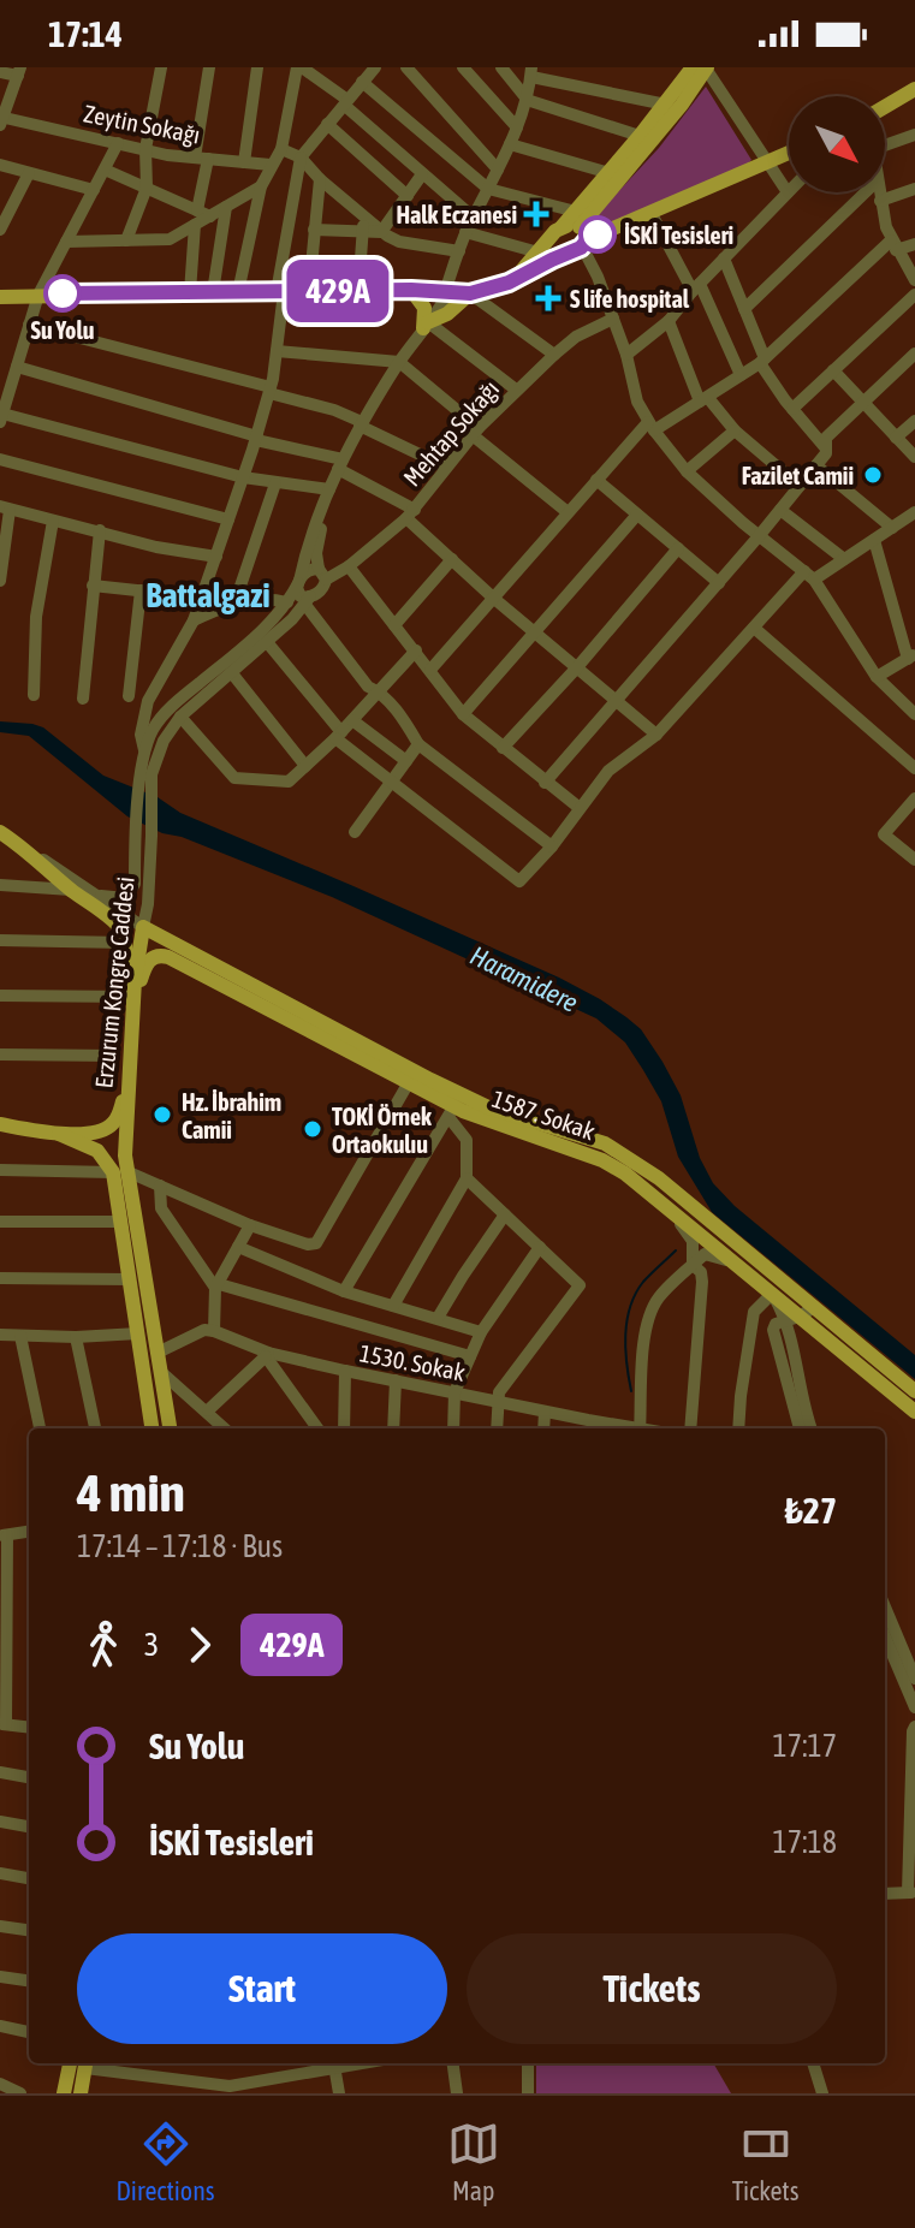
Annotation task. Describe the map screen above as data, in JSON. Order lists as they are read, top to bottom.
{
  "streets": {
    "main road": ["Erzurum Kongre Caddesi", "1587. Sokak"],
    "street": ["Zeytin Sokağı", "Mehtap Sokağı", "1530. Sokak"]
  },
  "crossings": [
    ["Mehtap Sokağı", "Erzurum Kongre Caddesi"],
    ["Erzurum Kongre Caddesi", "1587. Sokak"]
  ],
  "districts": ["Battalgazi"],
  "water": ["Haramidere"],
  "places": {
    "health": ["Halk Eczanesi", "S life hospital"],
    "other": [
      "İSKİ Tesisleri",
      "Su Yolu",
      "Fazilet Camii",
      "Hz. İbrahim Camii",
      "TOKİ Örnek Ortaokulıu"
    ]
  },
  "lines": ["bus line 429A"],
  "north": "bottom right",
  "page": {
    "status": "17:14",
    "on_map": "429A",
    "heading": ["4 min", "17:14 – 17:18 · Bus", "₺27"],
    "legs": ["3", "429A"],
    "list": [
      {
        "name": "Su Yolu",
        "value": "17:17"
      },
      {
        "name": "İSKİ Tesisleri",
        "value": "17:18"
      }
    ],
    "buttons": ["Start", "Tickets"],
    "tabs": ["Directions", "Map", "Tickets"]
  }
}
